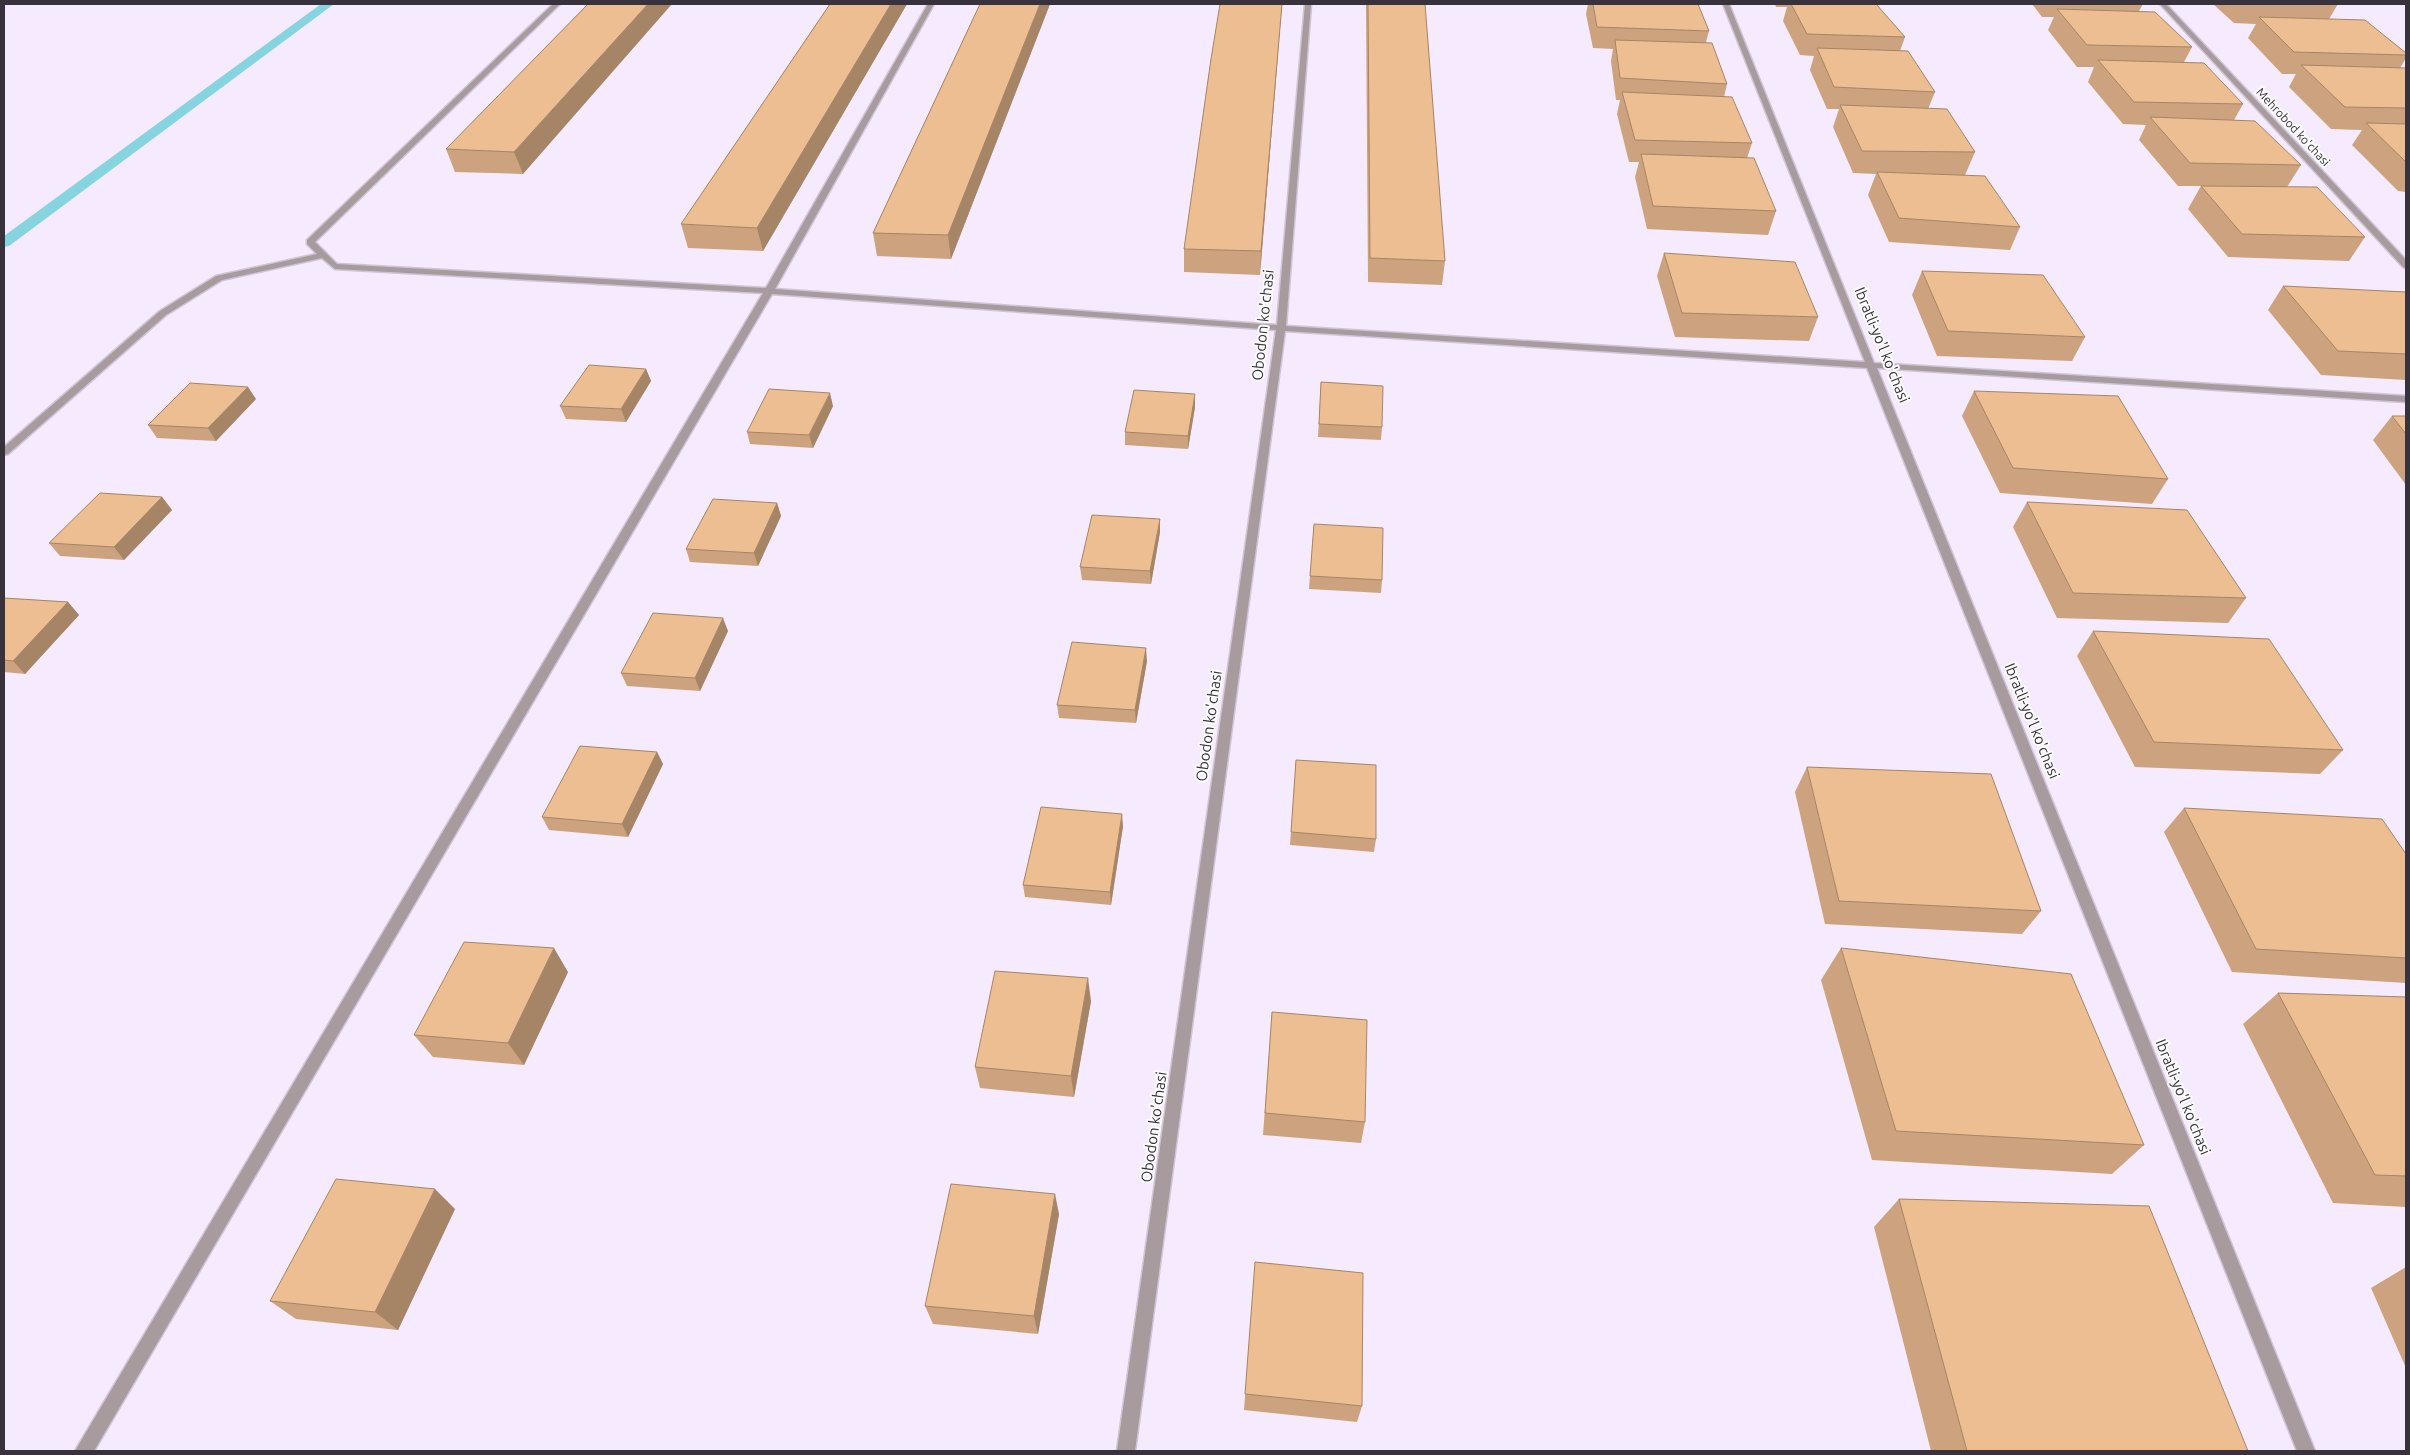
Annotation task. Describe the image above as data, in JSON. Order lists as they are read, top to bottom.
{
  "streets": {
    "street": ["Mehrobod ko'chasi", "Obodon ko'chasi", "Ibratli-yo'l ko'chasi"]
  }
}
